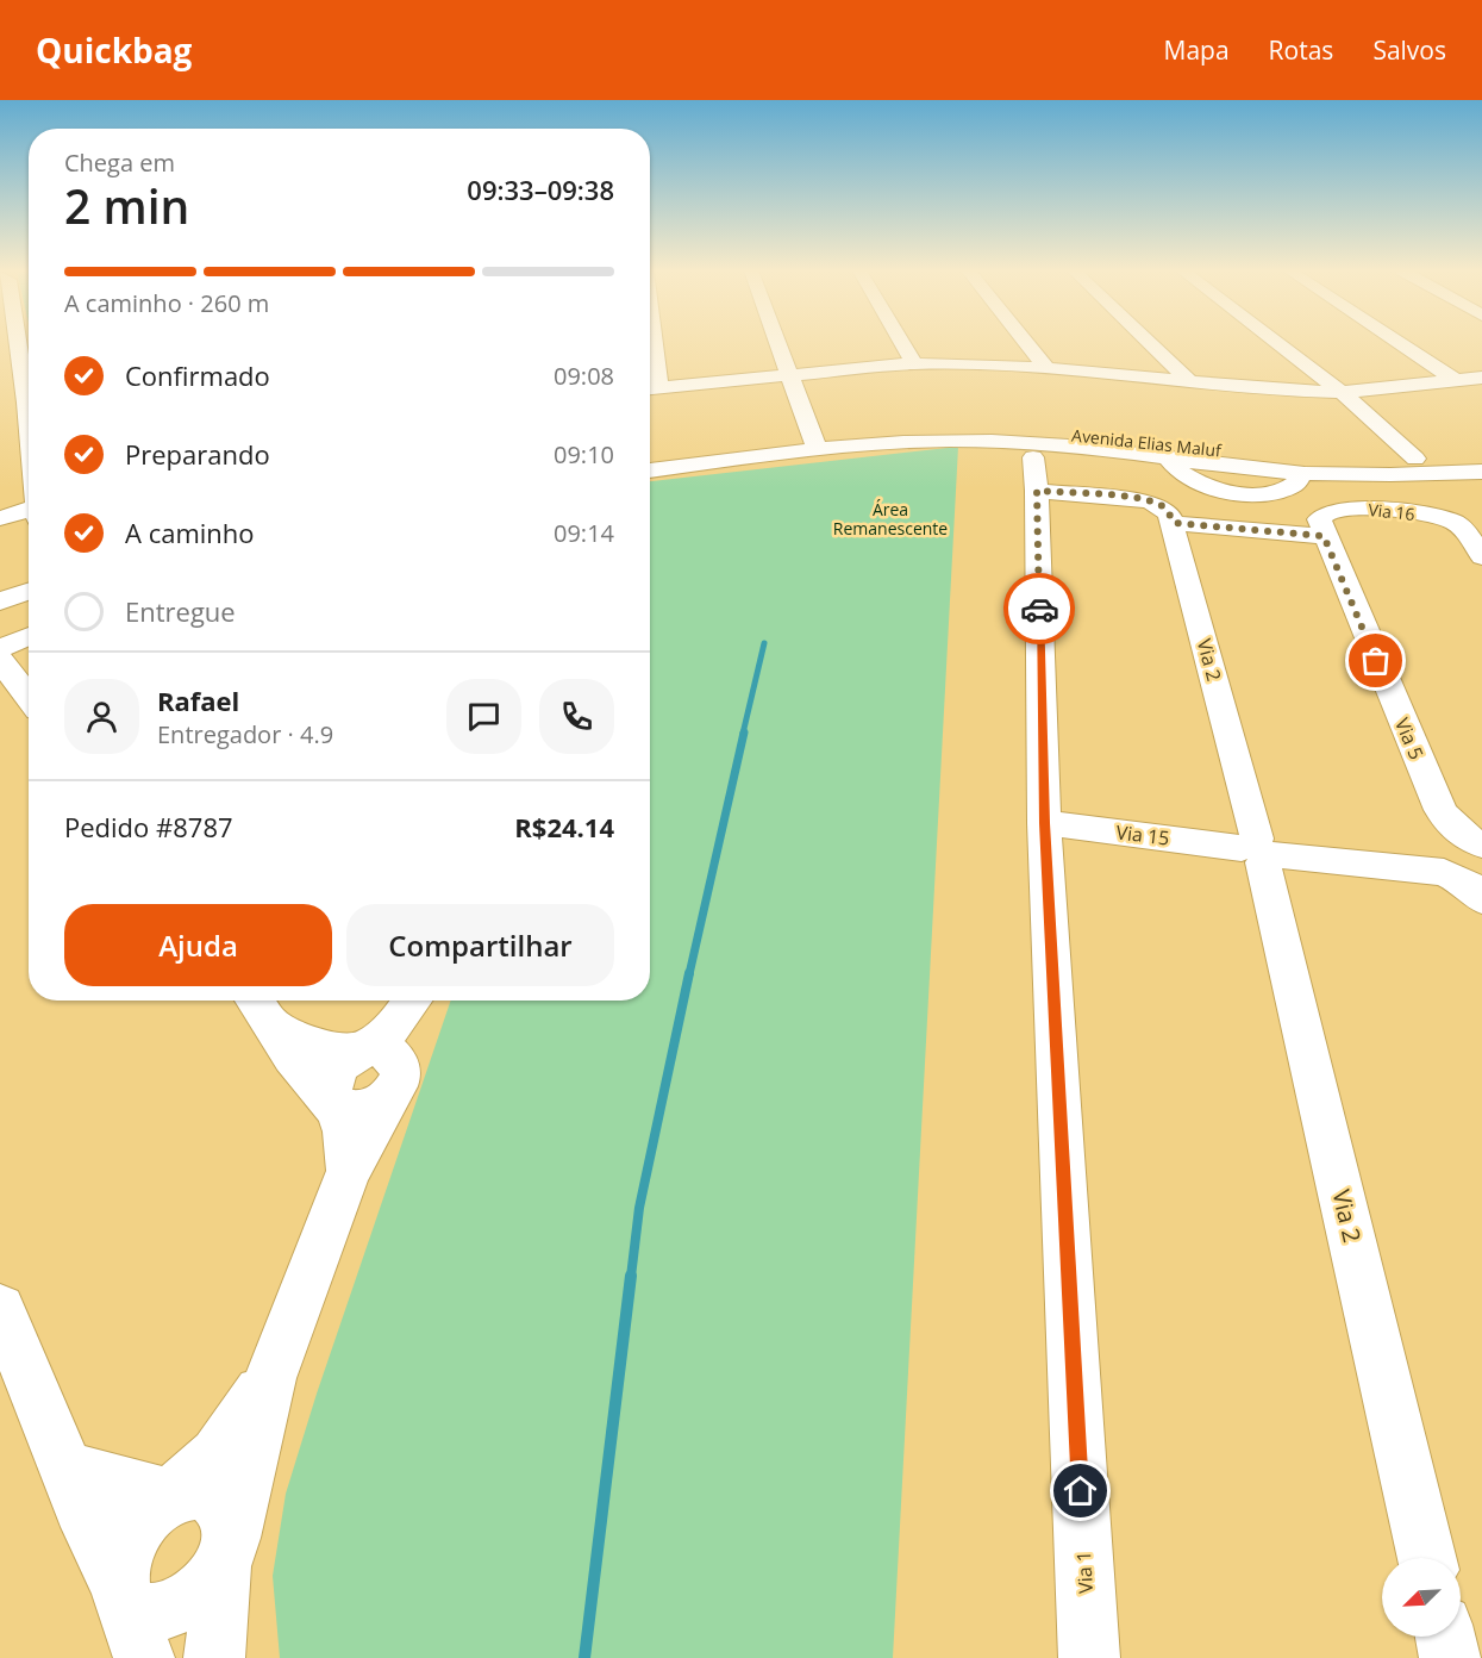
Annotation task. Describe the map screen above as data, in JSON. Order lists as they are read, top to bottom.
{
  "streets": {
    "street": [
      "Avenida Elias Maluf",
      "Via 16",
      "Via 2",
      "Via 5",
      "Via 15",
      "Via 1"
    ]
  },
  "crossings": [
    ["Via 16", "Via 2"],
    ["Via 16", "Via 5"],
    ["Via 16", "Via 1"],
    ["Via 2", "Via 15"],
    ["Via 2", "Via 1"],
    ["Via 15", "Via 1"]
  ],
  "parks": ["Área Remanescente"],
  "north": "bottom left",
  "page": {
    "header": "Quickbag",
    "nav": ["Mapa", "Rotas", "Salvos"],
    "heading": ["2 min", "Chega em", "09:33–09:38"],
    "panel": [
      "Rafael",
      "Entregador · 4.9",
      "Pedido #8787",
      "R$24.14"
    ],
    "bar": "A caminho · 260 m",
    "list": [
      ["Confirmado", "09:08"],
      ["Preparando", "09:10"],
      ["A caminho", "09:14"],
      "Entregue"
    ],
    "buttons": ["Ajuda", "Compartilhar"]
  }
}
